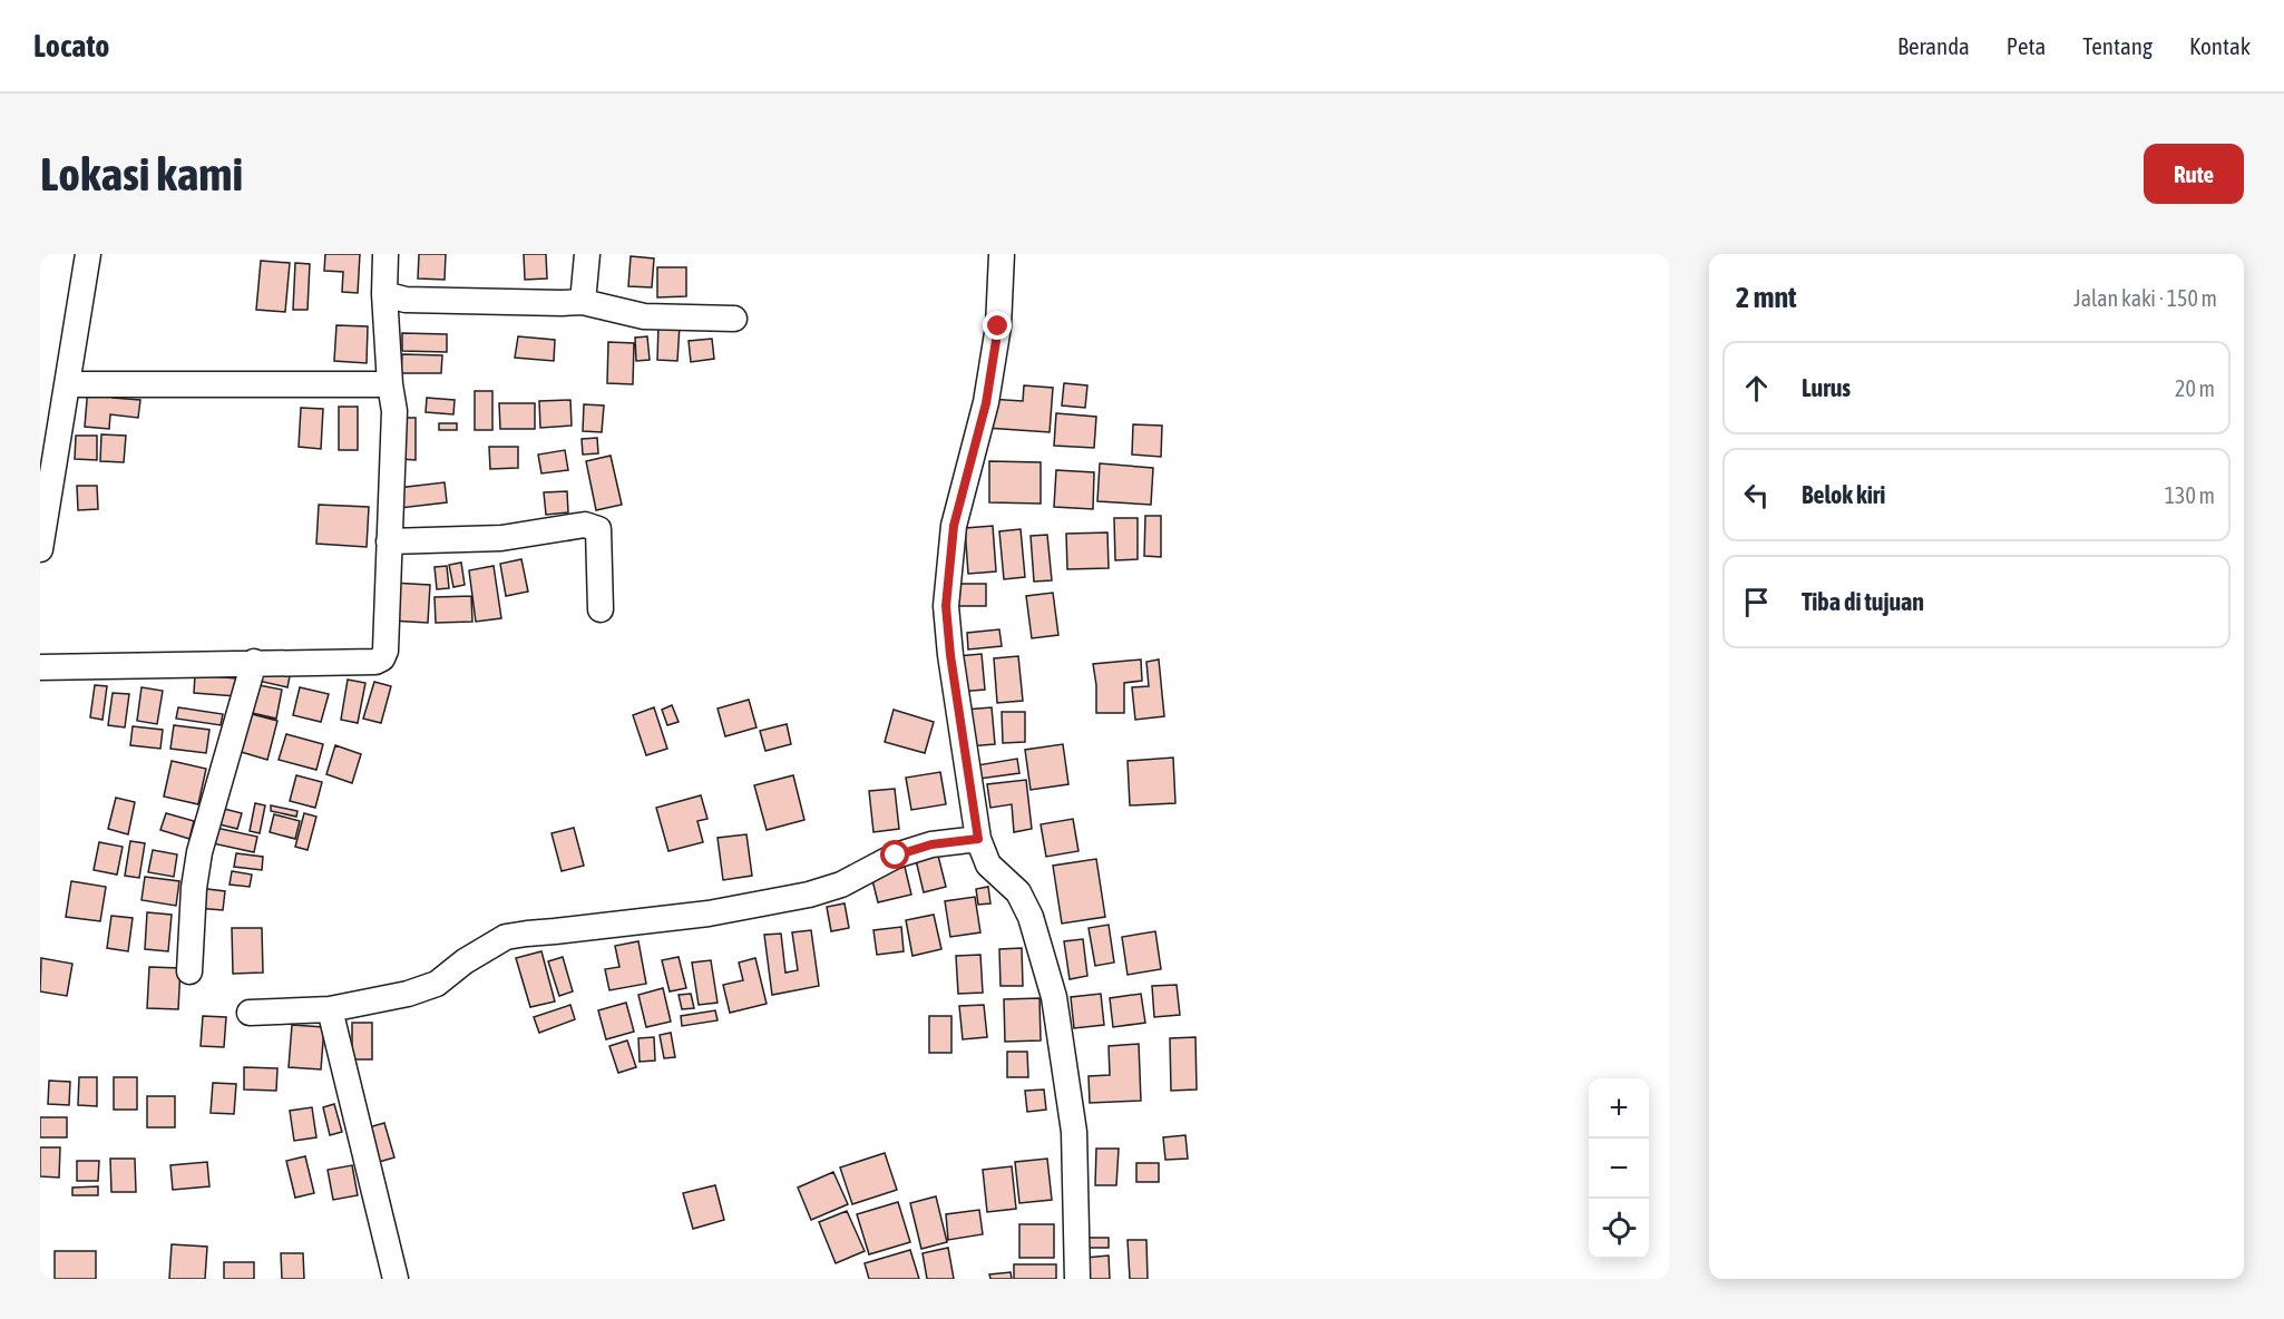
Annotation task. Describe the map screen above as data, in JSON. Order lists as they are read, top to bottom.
{
  "page": {
    "header": "Locato",
    "nav": [
      "Beranda",
      "Peta",
      "Tentang",
      "Kontak"
    ],
    "buttons": "Rute",
    "title": "Lokasi kami",
    "heading": ["2 mnt", "Jalan kaki · 150 m"],
    "list": [
      ["Lurus", "20 m"],
      ["Belok kiri", "130 m"],
      "Tiba di tujuan"
    ],
    "map_buttons": ["+", "−"]
  }
}
